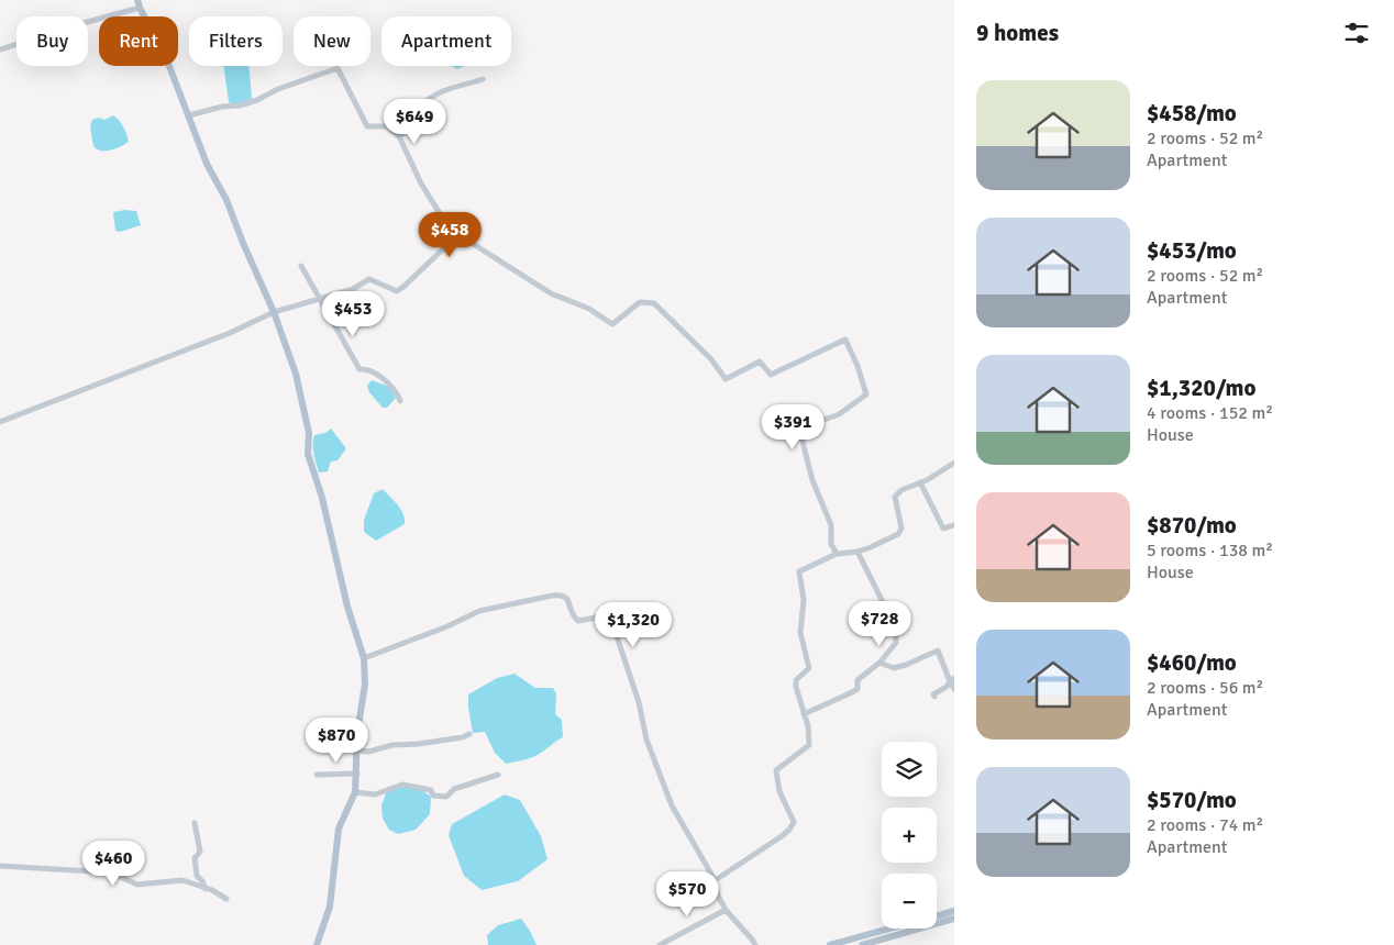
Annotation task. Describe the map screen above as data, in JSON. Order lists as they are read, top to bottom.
{
  "page": {
    "heading": "9 homes",
    "chip": [
      "Buy",
      "Rent",
      "Filters",
      "New",
      "Apartment"
    ],
    "list": [
      {
        "name": "$458/mo",
        "note": "2 rooms · 52 m² · Apartment"
      },
      {
        "name": "$453/mo",
        "note": "2 rooms · 52 m² · Apartment"
      },
      {
        "name": "$1,320/mo",
        "note": "4 rooms · 152 m² · House"
      },
      {
        "name": "$870/mo",
        "note": "5 rooms · 138 m² · House"
      },
      {
        "name": "$460/mo",
        "note": "2 rooms · 56 m² · Apartment"
      },
      {
        "name": "$570/mo",
        "note": "2 rooms · 74 m² · Apartment"
      }
    ],
    "price": [
      "$649",
      "$458",
      "$453",
      "$391",
      "$728",
      "$1,320",
      "$870",
      "$460",
      "$570"
    ],
    "map_buttons": ["+", "−"]
  }
}
